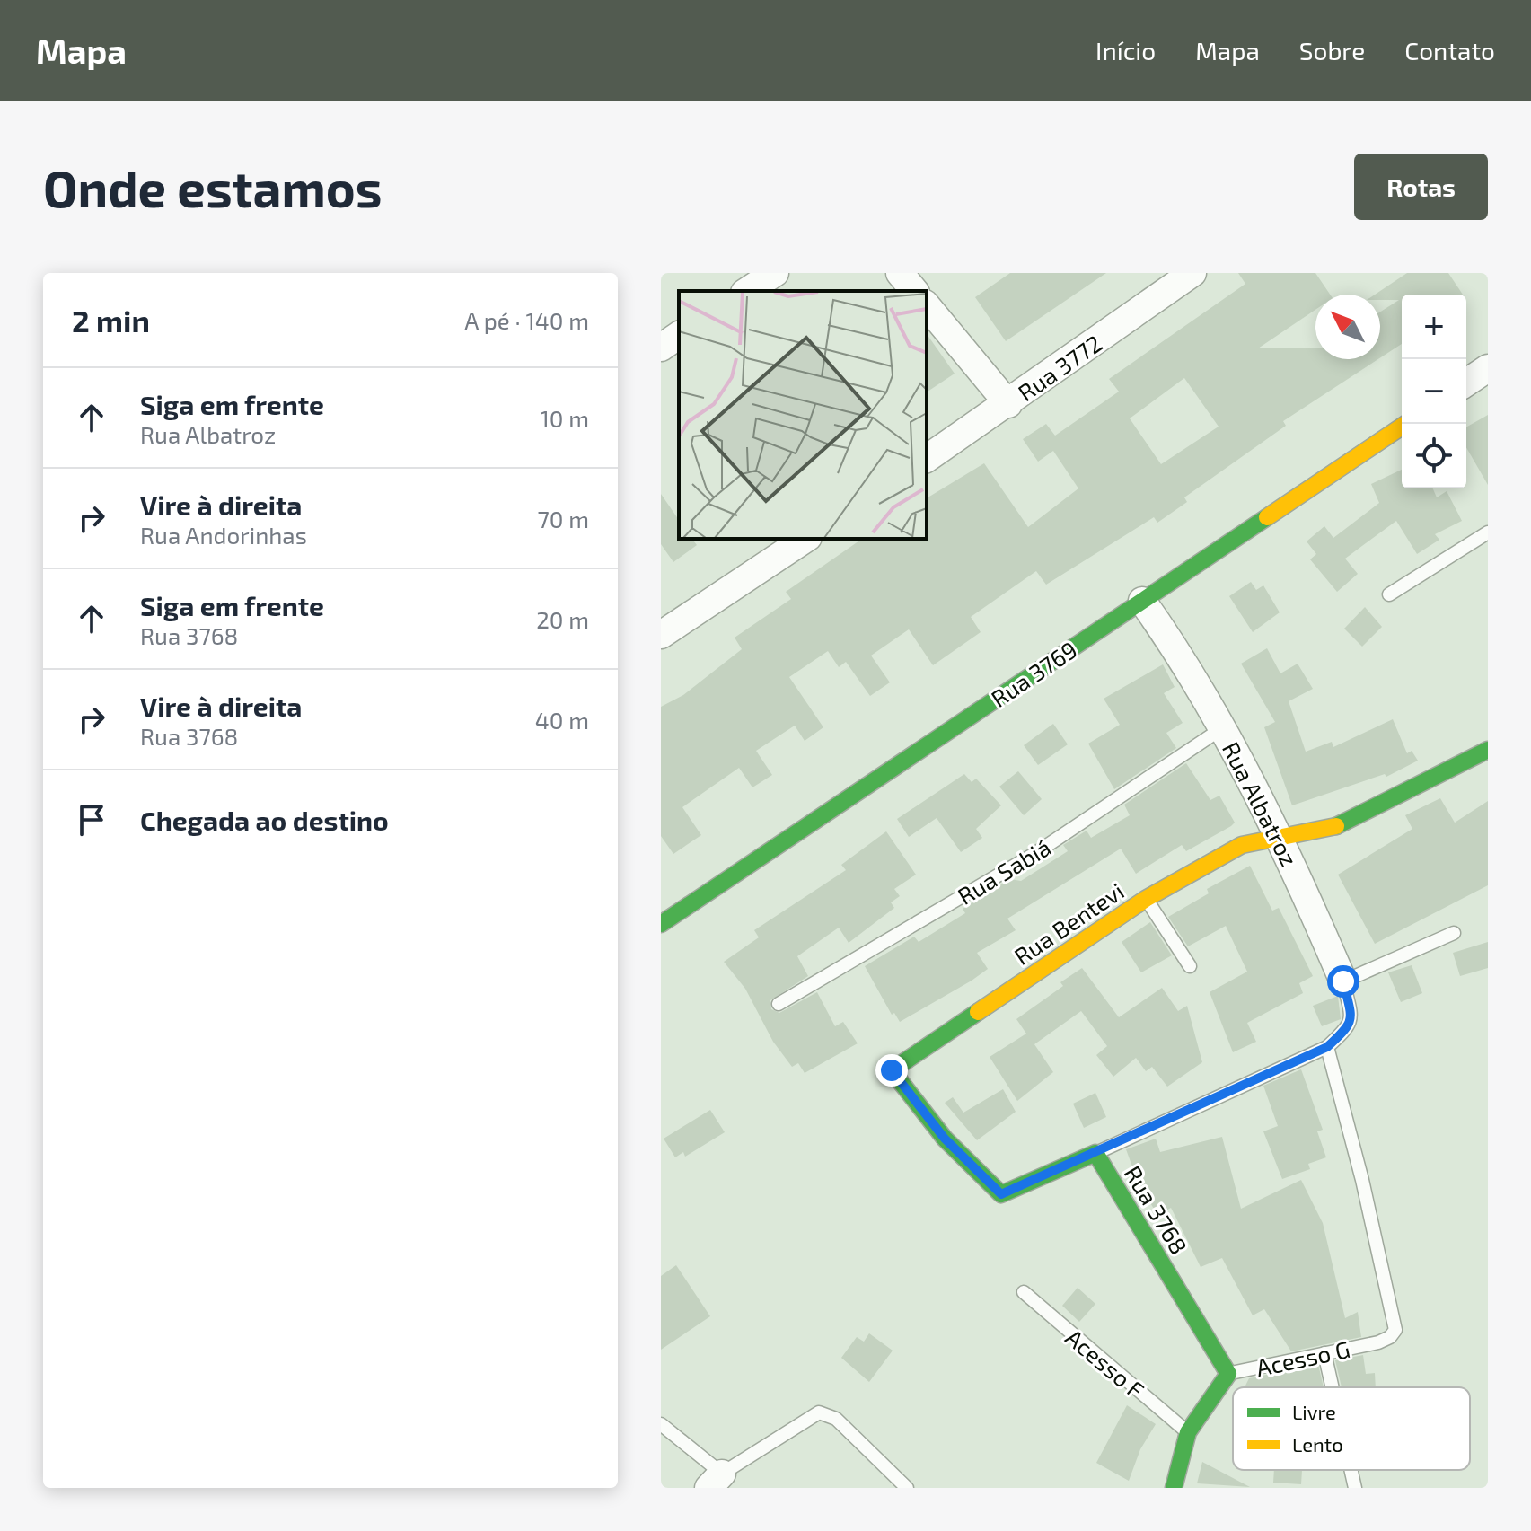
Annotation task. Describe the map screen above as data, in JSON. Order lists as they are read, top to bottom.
{
  "streets": {
    "street": [
      "Rua 3772",
      "Rua 3769",
      "Rua Albatroz",
      "Rua Bentevi",
      "Rua 3768"
    ],
    "lane": ["Rua Sabiá", "Acesso G", "Acesso F"]
  },
  "crossings": [
    ["Rua 3769", "Rua Albatroz"],
    ["Rua Albatroz", "Rua Sabiá"],
    ["Rua Albatroz", "Rua Bentevi"],
    ["Rua Albatroz", "Acesso G"],
    ["Rua Bentevi", "Rua 3768"],
    ["Rua 3768", "Acesso G"]
  ],
  "legend": ["Livre", "Lento"],
  "north": "top left",
  "page": {
    "header": "Mapa",
    "nav": [
      "Início",
      "Mapa",
      "Sobre",
      "Contato"
    ],
    "buttons": "Rotas",
    "title": "Onde estamos",
    "heading": ["2 min", "A pé · 140 m"],
    "map_buttons": ["+", "−"],
    "list": [
      ["Siga em frente", "Rua Albatroz", "10 m"],
      ["Vire à direita", "Rua Andorinhas", "70 m"],
      ["Siga em frente", "Rua 3768", "20 m"],
      ["Vire à direita", "Rua 3768", "40 m"],
      "Chegada ao destino"
    ]
  }
}
